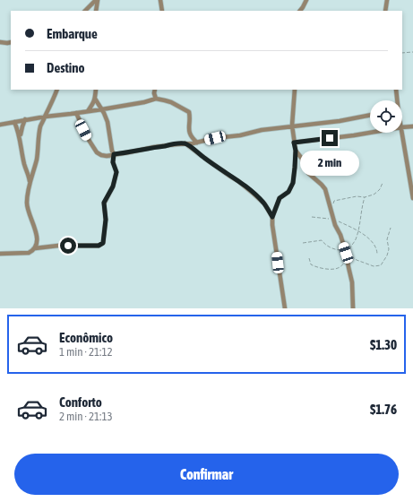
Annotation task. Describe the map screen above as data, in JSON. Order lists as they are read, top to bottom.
{
  "page": {
    "banner": ["Embarque", "Destino"],
    "bubble": "2 min",
    "list": [
      {
        "name": "Econômico",
        "note": "1 min · 21:12",
        "value": "$1.30"
      },
      {
        "name": "Conforto",
        "note": "2 min · 21:13",
        "value": "$1.76"
      }
    ],
    "buttons": "Confirmar"
  }
}
